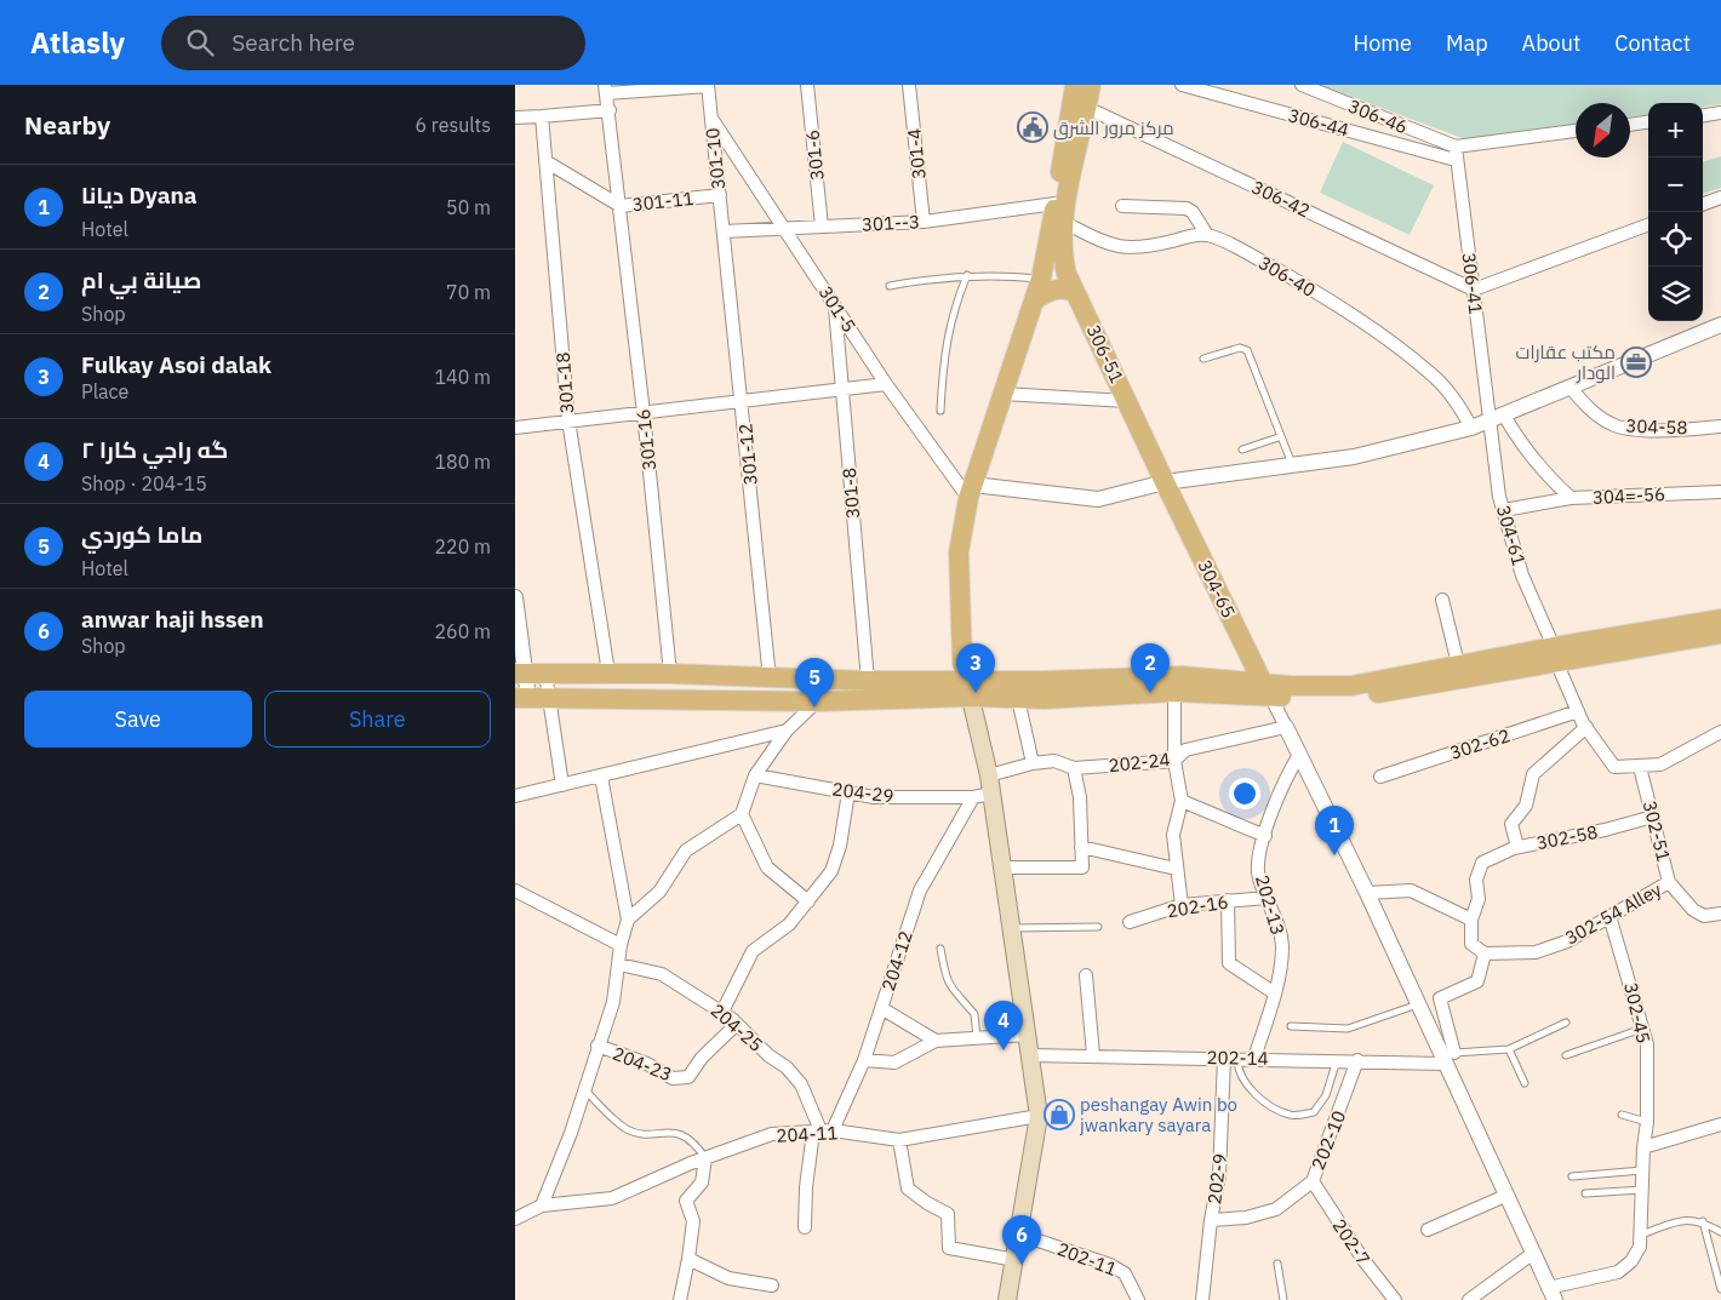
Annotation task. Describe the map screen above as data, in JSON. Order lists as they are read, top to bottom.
{
  "streets": {
    "main road": ["306-51", "304-65"],
    "street": [
      "306-46",
      "306-44",
      "301-4",
      "301-6",
      "301-10",
      "306-42",
      "301-11",
      "301--3",
      "306-40",
      "306-41",
      "301-5",
      "301-18",
      "304-58",
      "301-16",
      "301-12",
      "301-8",
      "304=-56",
      "304-61",
      "302-62",
      "202-24",
      "204-29",
      "302-51",
      "302-58",
      "202-13",
      "202-16",
      "302-54 Alley",
      "204-12",
      "302-45",
      "204-25",
      "202-14",
      "204-23",
      "204-11",
      "202-10",
      "202-9",
      "202-7",
      "202-11"
    ]
  },
  "crossings": [
    ["306-46", "306-41"],
    ["306-44", "306-41"],
    ["301-4", "301--3"],
    ["301-6", "301--3"],
    ["301-10", "301-11"],
    ["301-10", "301--3"],
    ["301-10", "301-5"],
    ["301-10", "301-12"],
    ["306-42", "306-41"],
    ["301-11", "301-18"],
    ["301-11", "301-16"],
    ["301--3", "306-40"],
    ["301--3", "301-5"],
    ["301--3", "306-51"],
    ["301--3", "301-12"],
    ["306-40", "306-51"],
    ["306-41", "304=-56"],
    ["306-41", "304-61"],
    ["301-5", "301-8"],
    ["306-51", "304-65"],
    ["304=-56", "304-61"],
    ["304-61", "302-62"],
    ["304-61", "302-51"],
    ["204-29", "204-12"],
    ["302-51", "302-58"],
    ["302-51", "302-54 Alley"],
    ["202-13", "202-16"],
    ["202-13", "202-14"],
    ["302-54 Alley", "302-45"],
    ["204-12", "204-25"],
    ["204-12", "204-11"],
    ["204-25", "204-23"],
    ["204-25", "204-11"],
    ["202-14", "202-10"],
    ["202-14", "202-9"],
    ["202-10", "202-9"],
    ["202-10", "202-7"]
  ],
  "places": {
    "public building": ["مرکز مرور الشرق"],
    "office": ["مكتب عقارات الودار"],
    "shop": ["peshangay Awin bo jwankary sayara"]
  },
  "north": "bottom left",
  "page": {
    "header": "Atlasly",
    "search": "Search here",
    "nav": [
      "Home",
      "Map",
      "About",
      "Contact"
    ],
    "heading": ["Nearby", "6 results"],
    "map_buttons": ["+", "−"],
    "list": [
      {
        "mark": "1",
        "name": "دیانا Dyana",
        "note": "Hotel",
        "value": "50 m"
      },
      {
        "mark": "2",
        "name": "صيانة بي ام",
        "note": "Shop",
        "value": "70 m"
      },
      {
        "mark": "3",
        "name": "Fulkay Asoi dalak",
        "note": "Place",
        "value": "140 m"
      },
      {
        "mark": "4",
        "name": "گه راجي كارا ٢",
        "note": "Shop · 204-15",
        "value": "180 m"
      },
      {
        "mark": "5",
        "name": "ماما كوردي",
        "note": "Hotel",
        "value": "220 m"
      },
      {
        "mark": "6",
        "name": "anwar haji hssen",
        "note": "Shop",
        "value": "260 m"
      }
    ],
    "pins": [
      "2",
      "3",
      "5",
      "1",
      "4",
      "6"
    ],
    "buttons": ["Save", "Share"]
  }
}
